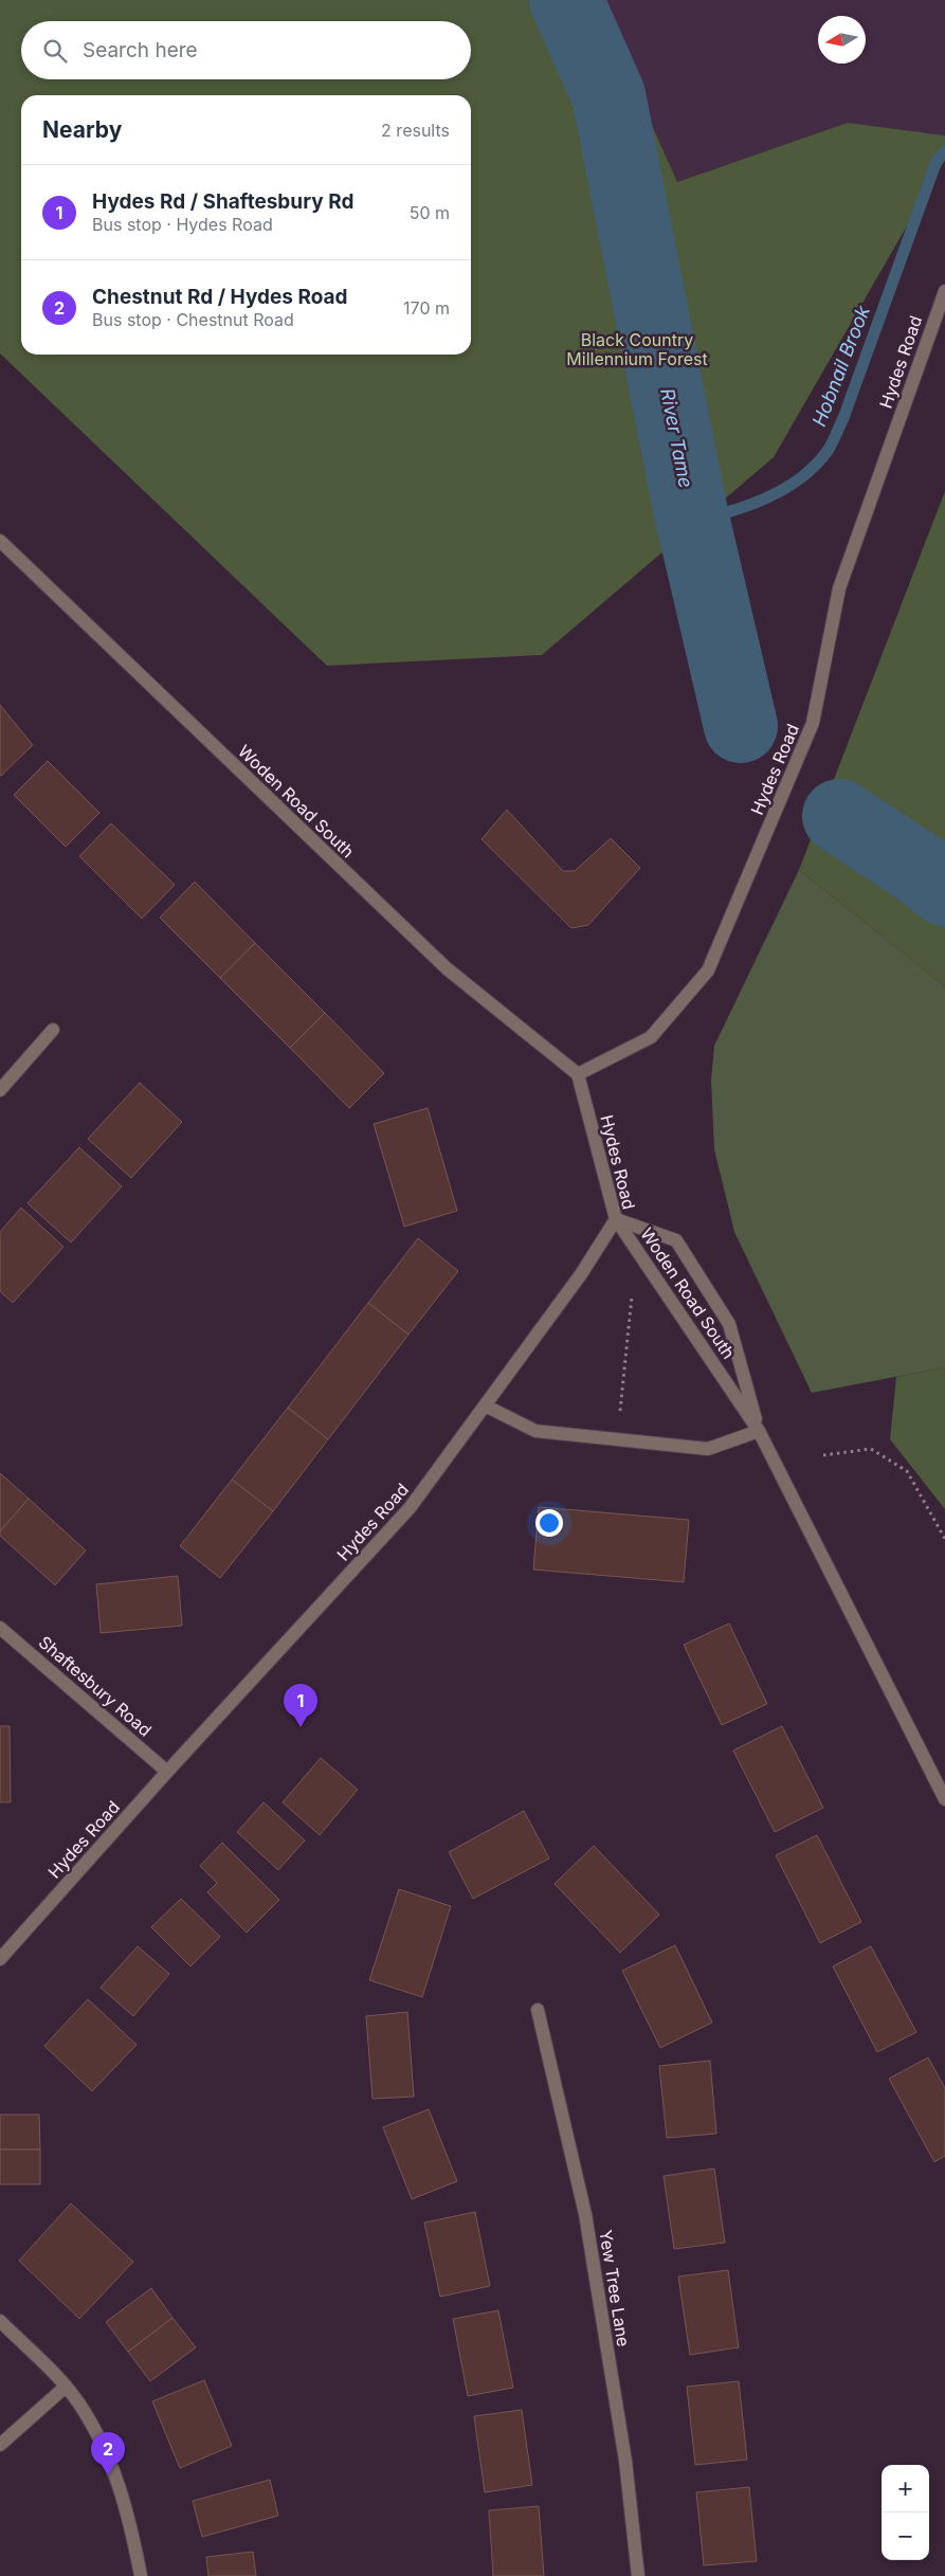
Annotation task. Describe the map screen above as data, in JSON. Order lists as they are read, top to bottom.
{
  "streets": {
    "street": [
      "Hydes Road",
      "Woden Road South",
      "Shaftesbury Road",
      "Yew Tree Lane"
    ]
  },
  "crossings": [
    ["Hydes Road", "Woden Road South"],
    ["Hydes Road", "Shaftesbury Road"]
  ],
  "water": ["Hobnail Brook", "River Tame"],
  "parks": ["Black Country Millennium Forest"],
  "north": "left",
  "page": {
    "search": "Search here",
    "heading": ["Nearby", "2 results"],
    "list": [
      {
        "mark": "1",
        "name": "Hydes Rd / Shaftesbury Rd",
        "note": "Bus stop · Hydes Road",
        "value": "50 m"
      },
      {
        "mark": "2",
        "name": "Chestnut Rd / Hydes Road",
        "note": "Bus stop · Chestnut Road",
        "value": "170 m"
      }
    ],
    "pins": ["1", "2"],
    "map_buttons": ["+", "−"]
  }
}
